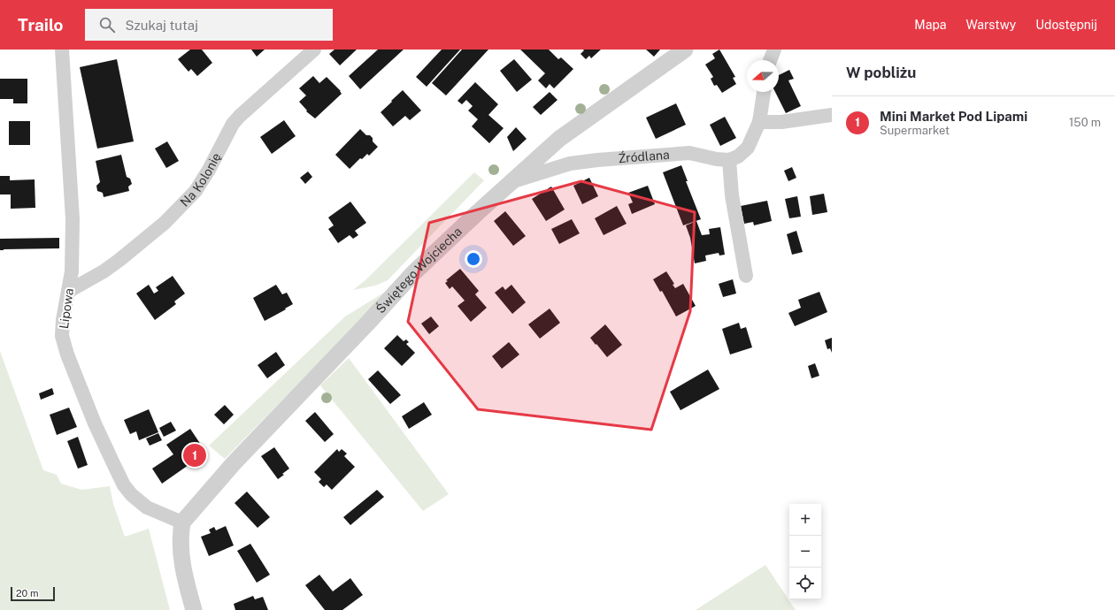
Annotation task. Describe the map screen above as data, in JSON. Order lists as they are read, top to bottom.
{
  "streets": {
    "street": [
      "Źródlana",
      "Na Kolonię",
      "Świętego Wojciecha",
      "Lipowa"
    ]
  },
  "crossings": [
    ["Źródlana", "Świętego Wojciecha"],
    ["Na Kolonię", "Lipowa"],
    ["Świętego Wojciecha", "Lipowa"]
  ],
  "scale_bar": "20 m",
  "north": "left",
  "page": {
    "header": "Trailo",
    "search": "Szukaj tutaj",
    "nav": ["Mapa", "Warstwy", "Udostępnij"],
    "heading": "W pobliżu",
    "list": [
      {
        "mark": "1",
        "name": "Mini Market Pod Lipami",
        "note": "Supermarket",
        "value": "150 m"
      }
    ],
    "pins": "1",
    "map_buttons": ["+", "−"],
    "scale": "20 m"
  }
}
